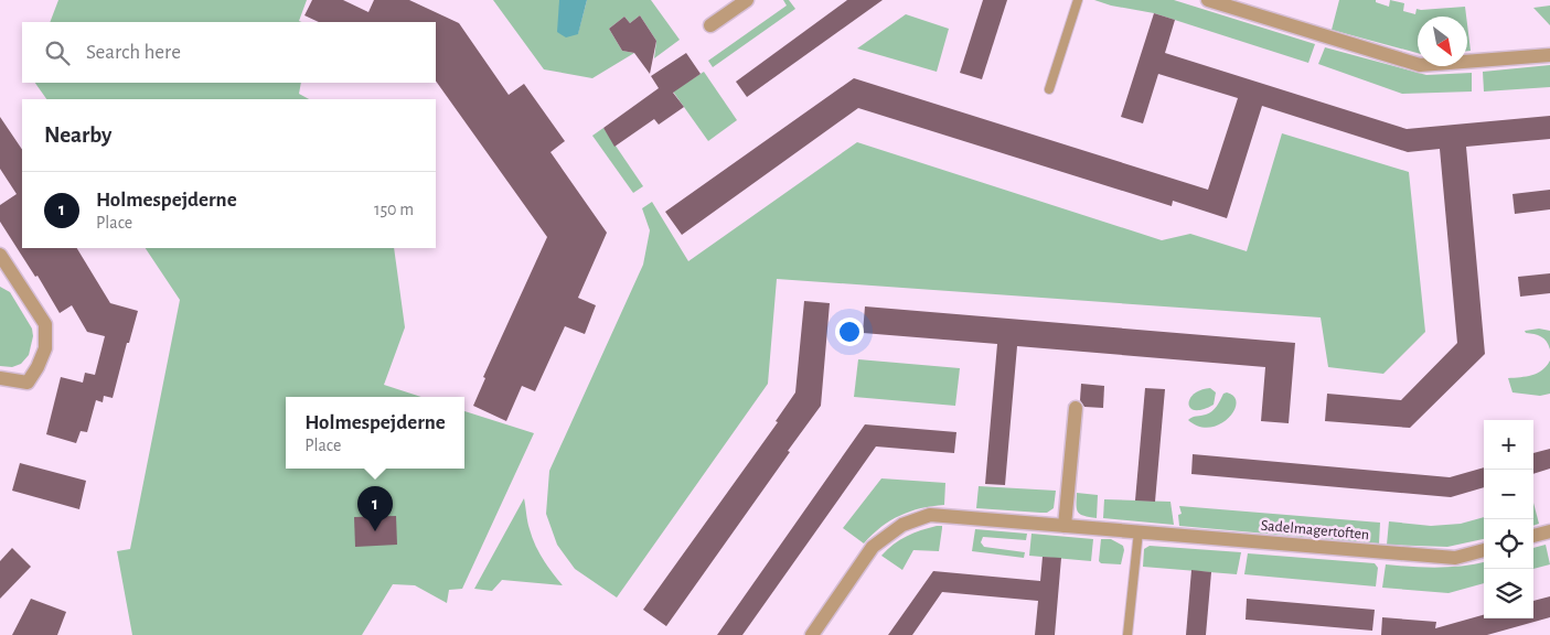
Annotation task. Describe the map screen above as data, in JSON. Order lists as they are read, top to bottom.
{
  "streets": {
    "street": ["Sadelmagertoften"]
  },
  "north": "bottom right",
  "page": {
    "search": "Search here",
    "heading": "Nearby",
    "list": [
      {
        "mark": "1",
        "name": "Holmespejderne",
        "note": "Place",
        "value": "150 m"
      }
    ],
    "popup": ["Holmespejderne", "Place"],
    "map_buttons": ["+", "−"],
    "pins": "1"
  }
}
